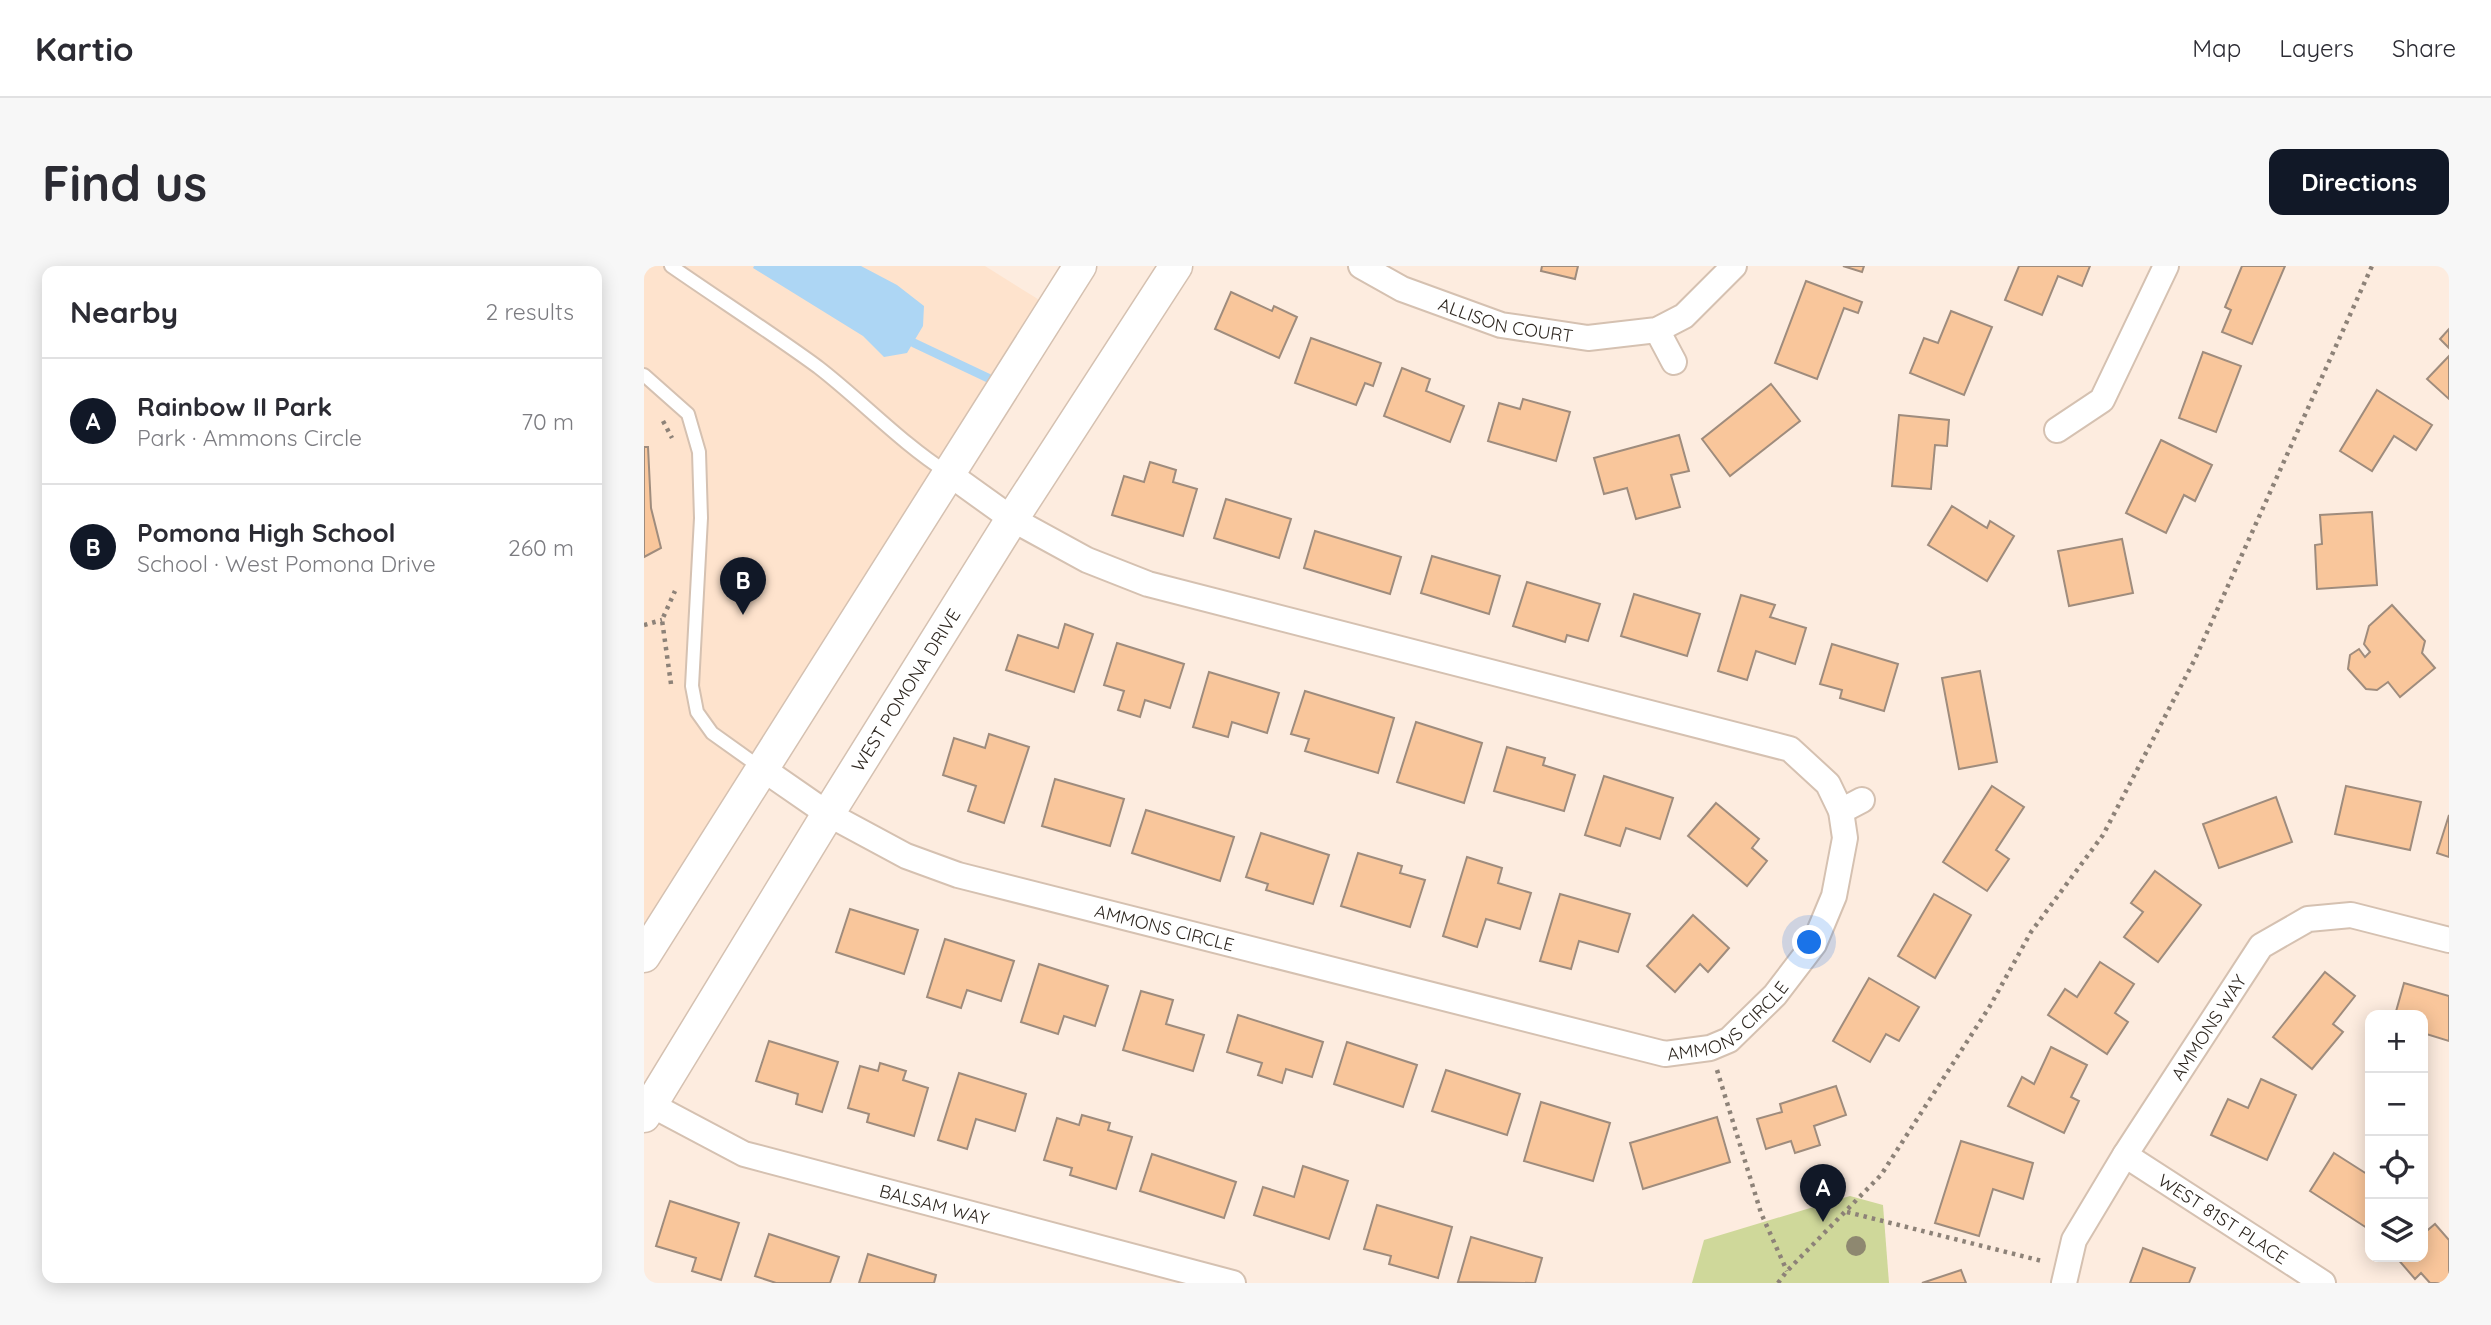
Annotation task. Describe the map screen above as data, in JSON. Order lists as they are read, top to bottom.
{
  "streets": {
    "street": [
      "ALLISON COURT",
      "WEST POMONA DRIVE",
      "AMMONS CIRCLE",
      "AMMONS WAY",
      "BALSAM WAY",
      "WEST 81ST PLACE"
    ]
  },
  "crossings": [
    ["WEST POMONA DRIVE", "AMMONS CIRCLE"],
    ["WEST POMONA DRIVE", "BALSAM WAY"],
    ["AMMONS WAY", "WEST 81ST PLACE"]
  ],
  "page": {
    "header": "Kartio",
    "nav": ["Map", "Layers", "Share"],
    "buttons": "Directions",
    "title": "Find us",
    "heading": ["Nearby", "2 results"],
    "list": [
      {
        "mark": "A",
        "name": "Rainbow II Park",
        "note": "Park · Ammons Circle",
        "value": "70 m"
      },
      {
        "mark": "B",
        "name": "Pomona High School",
        "note": "School · West Pomona Drive",
        "value": "260 m"
      }
    ],
    "pins": ["B", "A"],
    "map_buttons": ["+", "−"]
  }
}
